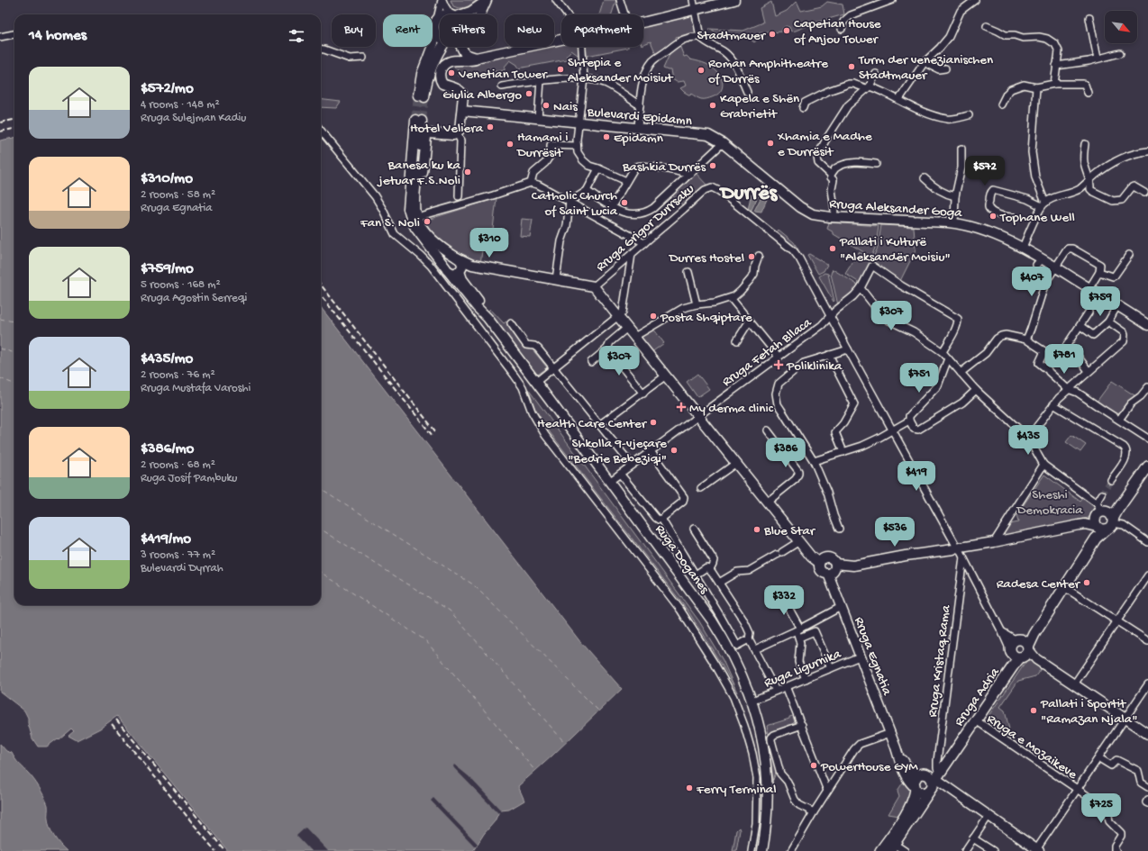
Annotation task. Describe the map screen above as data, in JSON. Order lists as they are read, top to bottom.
{
  "streets": {
    "main road": [
      "Bulevardi Epidamn",
      "Rruga Aleksander Goga",
      "Ruga Doganes",
      "Rruga Egnatia",
      "Rruga Adria"
    ],
    "street": [
      "Rruga Grigor Durrsaku",
      "Rruga Fetah Bllaca",
      "Rruga Kristaq Rama",
      "Ruga Ligurnika",
      "Rruga e Mozaikeve"
    ]
  },
  "crossings": [
    ["Bulevardi Epidamn", "Rruga Aleksander Goga"],
    ["Rruga Grigor Durrsaku", "Rruga Fetah Bllaca"],
    ["Rruga Fetah Bllaca", "Ruga Doganes"],
    ["Ruga Doganes", "Ruga Ligurnika"],
    ["Rruga Egnatia", "Ruga Ligurnika"],
    ["Rruga Egnatia", "Rruga Adria"],
    ["Rruga Kristaq Rama", "Rruga Adria"],
    ["Rruga Adria", "Rruga e Mozaikeve"]
  ],
  "districts": ["Durrës"],
  "parks": ["Sheshi Demokracia"],
  "places": {
    "other": [
      "Capetian House of Anjou Tower",
      "Stadtmauer",
      "Turm der venezianischen Stadtmauer",
      "Shtepia e Aleksander Moisiut",
      "Roman Amphitheatre of Durrës",
      "Venetian Tower",
      "Giulia Albergo",
      "Nais",
      "Kapela e Shën Grabrietit",
      "Hotel Veliera",
      "Epidamn",
      "Xhamia e Madhe e Durrësit",
      "Hamami i Durrësit",
      "Bashkia Durrës",
      "Banesa ku ka jetuar F.S.Noli",
      "Catholic Church of Saint Lucia",
      "Tophane Well",
      "Fan S. Noli",
      "Pallati i Kulturë \"Aleksandër Moisiu\"",
      "Durres Hostel",
      "Posta Shqiptare",
      "Health Care Center",
      "Shkolla 9-vjeçare \"Bedrie Bebeziqi\"",
      "Blue Star",
      "Radesa Center",
      "Pallati i Sportit \"Ramazan Njala\"",
      "PowerHouse GYM",
      "Ferry Terminal"
    ],
    "health": ["Poliklinika", "My derma clinic"]
  },
  "north": "bottom right",
  "page": {
    "chip": [
      "Buy",
      "Rent",
      "Filters",
      "New",
      "Apartment"
    ],
    "heading": "14 homes",
    "list": [
      {
        "name": "$572/mo",
        "note": "4 rooms · 148 m² · Rruga Sulejman Kadiu"
      },
      {
        "name": "$310/mo",
        "note": "2 rooms · 58 m² · Rruga Egnatia"
      },
      {
        "name": "$759/mo",
        "note": "5 rooms · 168 m² · Rruga Agostin Serreqi"
      },
      {
        "name": "$435/mo",
        "note": "2 rooms · 76 m² · Rruga Mustafa Varoshi"
      },
      {
        "name": "$386/mo",
        "note": "2 rooms · 68 m² · Ruga Josif Pambuku"
      },
      {
        "name": "$419/mo",
        "note": "3 rooms · 77 m² · Bulevardi Dyrrah"
      }
    ],
    "price": [
      "$572",
      "$310",
      "$407",
      "$759",
      "$307",
      "$781",
      "$307",
      "$751",
      "$435",
      "$386",
      "$419",
      "$536",
      "$332",
      "$725"
    ]
  }
}
